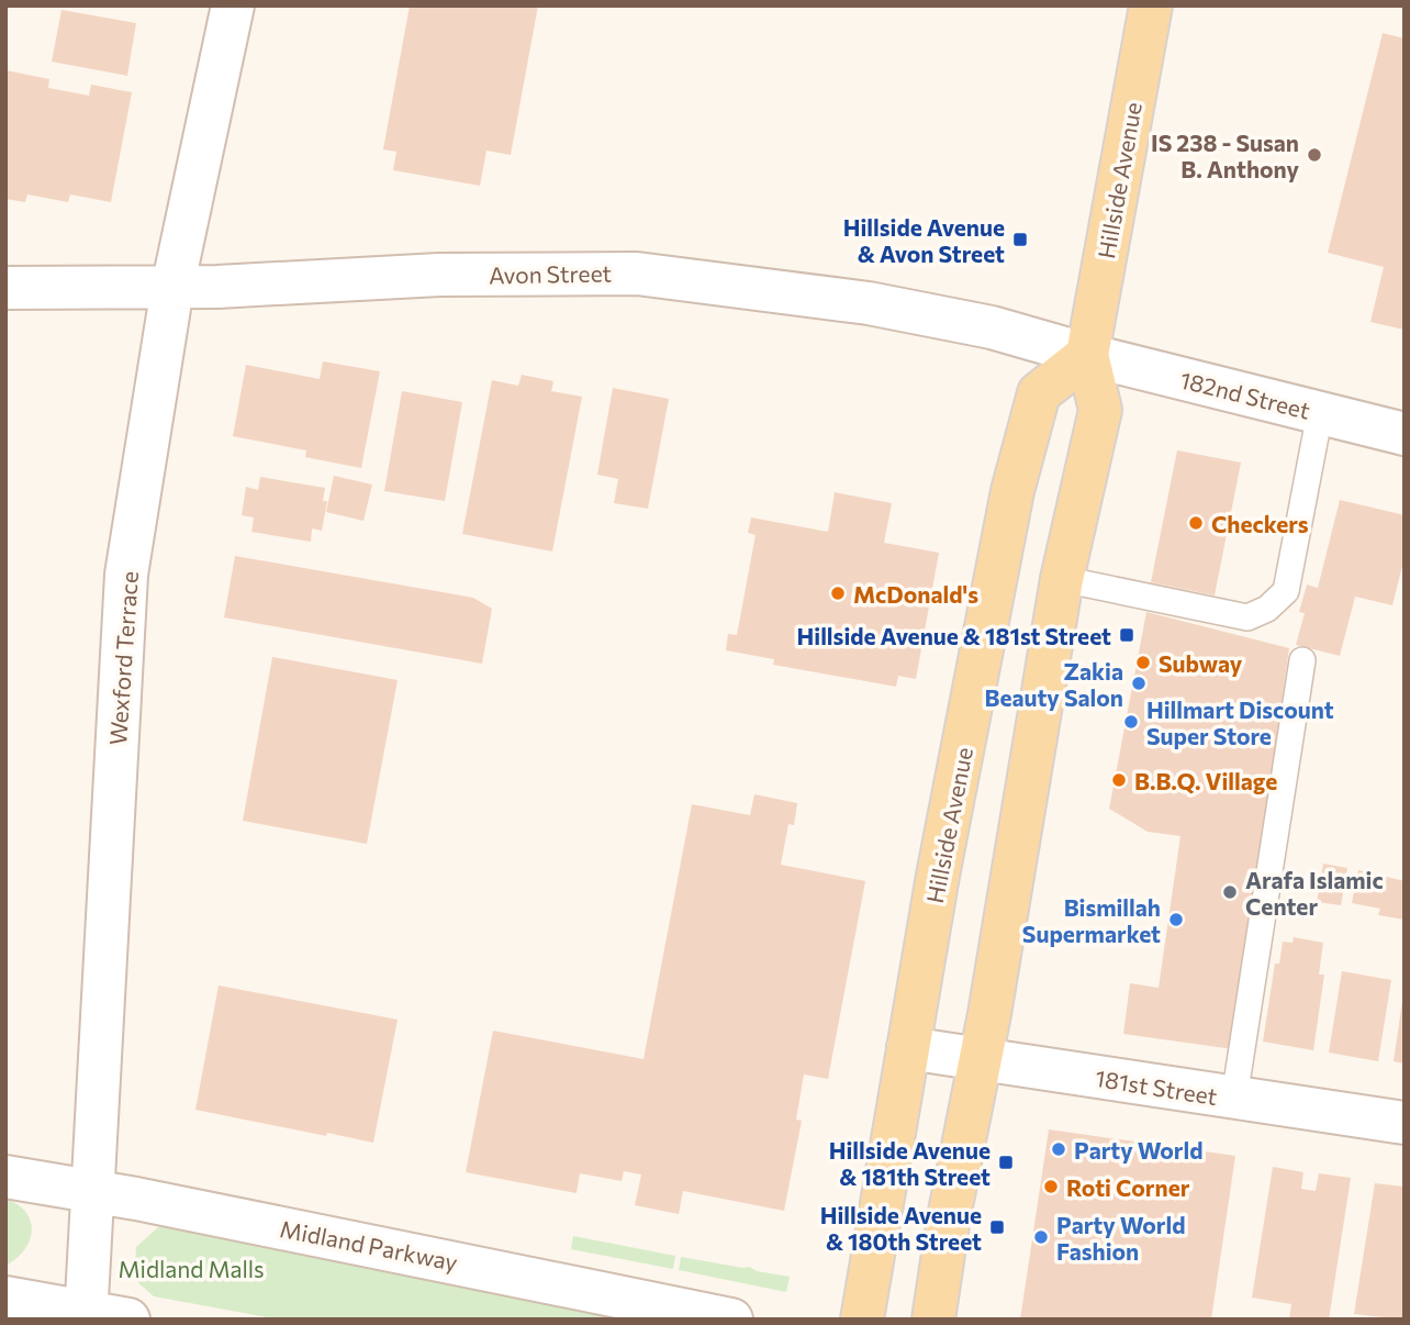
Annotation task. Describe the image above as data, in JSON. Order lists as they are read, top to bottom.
{
  "streets": {
    "main road": ["Hillside Avenue"],
    "street": [
      "Avon Street",
      "182nd Street",
      "Wexford Terrace",
      "181st Street",
      "Midland Parkway"
    ]
  },
  "crossings": [
    ["Hillside Avenue", "Avon Street"],
    ["Hillside Avenue", "182nd Street"],
    ["Hillside Avenue", "181st Street"],
    ["Avon Street", "182nd Street"],
    ["Avon Street", "Wexford Terrace"],
    ["Wexford Terrace", "Midland Parkway"]
  ],
  "parks": ["Midland Malls"],
  "places": {
    "other": [
      "IS 238 - Susan B. Anthony",
      "Checkers",
      "McDonald's",
      "Subway",
      "Zakia Beauty Salon",
      "Hillmart Discount Super Store",
      "B.B.Q. Village",
      "Arafa Islamic Center",
      "Bismillah Supermarket",
      "Party World",
      "Roti Corner",
      "Party World Fashion"
    ],
    "transit": [
      "Hillside Avenue & Avon Street",
      "Hillside Avenue & 181st Street",
      "Hillside Avenue & 181th Street",
      "Hillside Avenue & 180th Street"
    ]
  }
}
